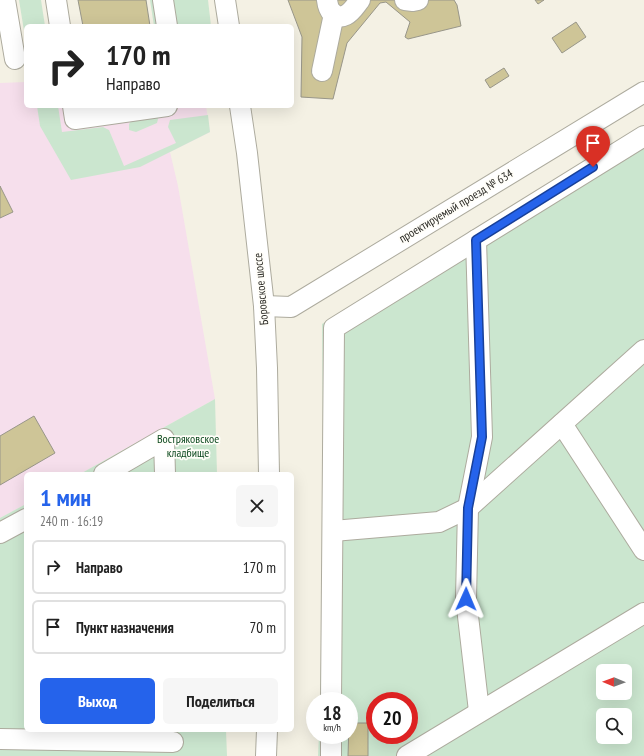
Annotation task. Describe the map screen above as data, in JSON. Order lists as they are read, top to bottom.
{
  "streets": {
    "street": ["проектируемый проезд № 634", "Боровское шоссе"]
  },
  "crossings": [
    ["проектируемый проезд № 634", "Боровское шоссе"]
  ],
  "parks": ["Востряковское кладбище"],
  "north": "left",
  "page": {
    "turn": ["170 m", "Направо"],
    "heading": ["1 мин", "240 m · 16:19"],
    "list": [
      {
        "name": "Направо",
        "value": "170 m"
      },
      {
        "name": "Пункт назначения",
        "value": "70 m"
      }
    ],
    "buttons": ["Выход", "Поделиться"],
    "speed": "18 km/h",
    "limit": "20"
  }
}
